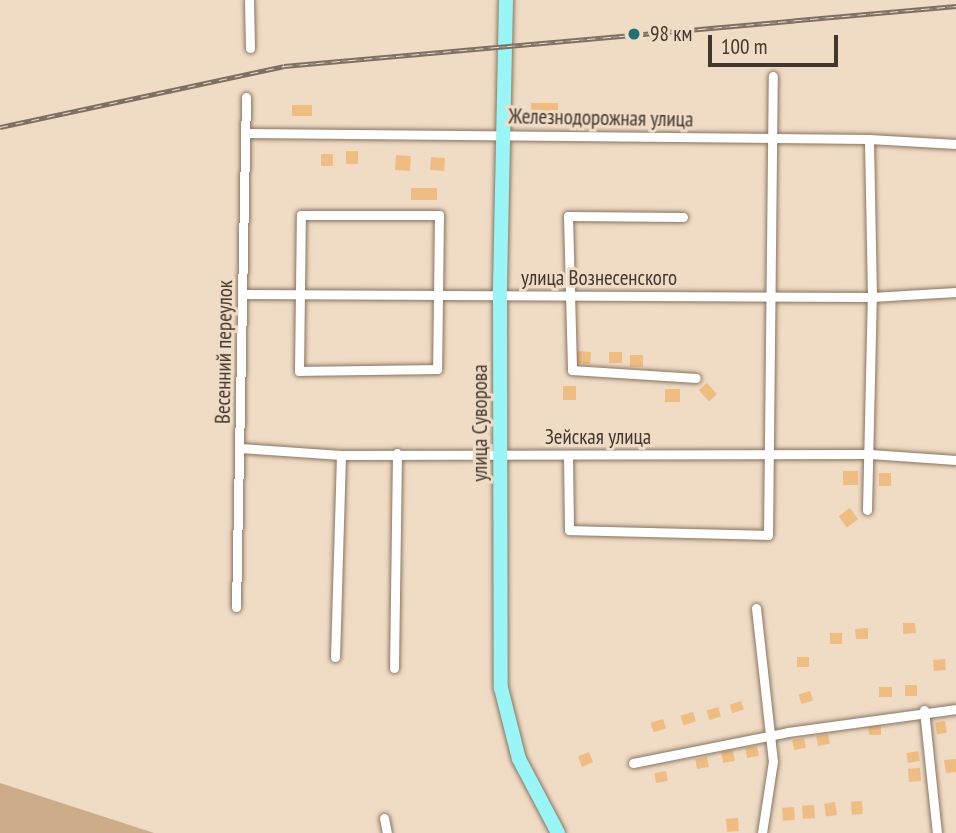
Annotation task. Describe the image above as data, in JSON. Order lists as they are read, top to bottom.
{
  "streets": {
    "main road": ["улица Суворова"],
    "street": [
      "Железнодорожная улица",
      "улица Вознесенского",
      "Весенний переулок",
      "Зейская улица"
    ]
  },
  "crossings": [
    ["Железнодорожная улица", "Весенний переулок"],
    ["Железнодорожная улица", "улица Суворова"],
    ["улица Вознесенского", "Весенний переулок"],
    ["улица Вознесенского", "улица Суворова"],
    ["Весенний переулок", "Зейская улица"],
    ["улица Суворова", "Зейская улица"]
  ],
  "places": ["98 км"],
  "scale_bar": "100 m"
}
